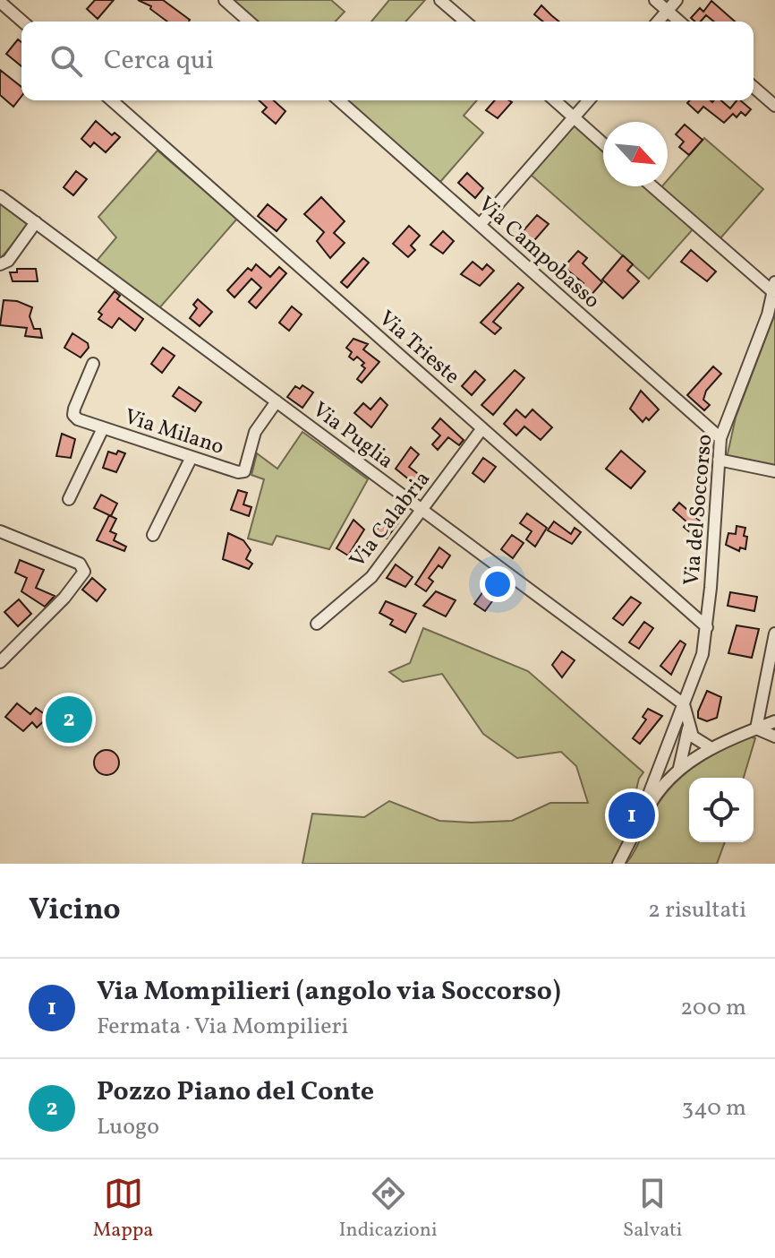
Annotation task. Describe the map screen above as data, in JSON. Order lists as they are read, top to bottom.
{
  "streets": {
    "street": [
      "Via Campobasso",
      "Via Trieste",
      "Via Milano",
      "Via Puglia",
      "Via del Soccorso",
      "Via Calabria"
    ]
  },
  "crossings": [
    ["Via Campobasso", "Via del Soccorso"],
    ["Via Trieste", "Via del Soccorso"],
    ["Via Trieste", "Via Calabria"],
    ["Via Milano", "Via Puglia"],
    ["Via Puglia", "Via del Soccorso"],
    ["Via Puglia", "Via Calabria"]
  ],
  "north": "bottom right",
  "page": {
    "search": "Cerca qui",
    "pins": ["2", "1"],
    "heading": ["Vicino", "2 risultati"],
    "list": [
      {
        "mark": "1",
        "name": "Via Mompilieri (angolo via Soccorso)",
        "note": "Fermata · Via Mompilieri",
        "value": "200 m"
      },
      {
        "mark": "2",
        "name": "Pozzo Piano del Conte",
        "note": "Luogo",
        "value": "340 m"
      }
    ],
    "nav": ["Mappa", "Indicazioni", "Salvati"]
  }
}
